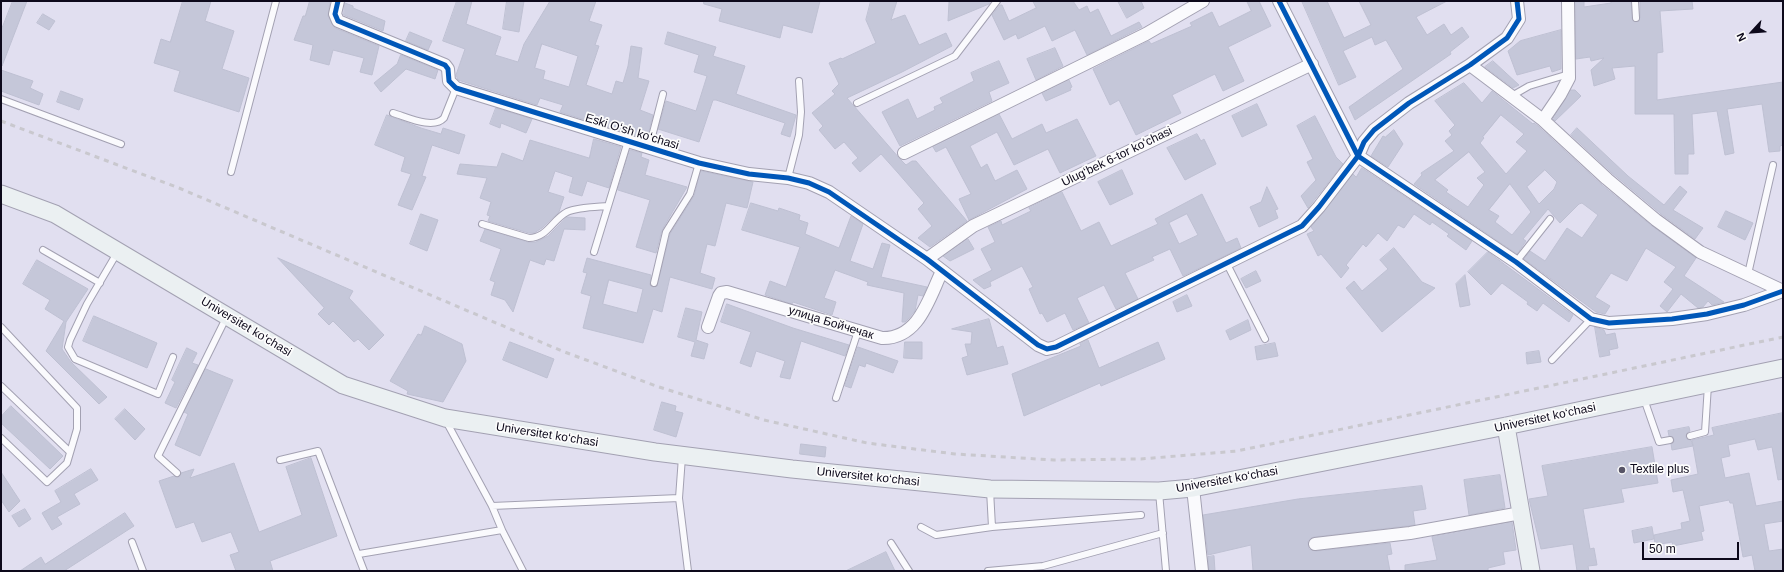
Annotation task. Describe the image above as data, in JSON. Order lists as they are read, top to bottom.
{
  "streets": {
    "main road": ["Universitet kо‘chasi"],
    "street": ["Eski Oʻsh koʻchasi", "Ulug‘bek 6-tor koʻchasi", "улица Бойчечак"]
  },
  "crossings": [
    ["Eski Oʻsh koʻchasi", "Ulug‘bek 6-tor koʻchasi"],
    ["Eski Oʻsh koʻchasi", "улица Бойчечак"]
  ],
  "places": ["Textile plus"],
  "scale_bar": "50 m",
  "north": "bottom left"
}
